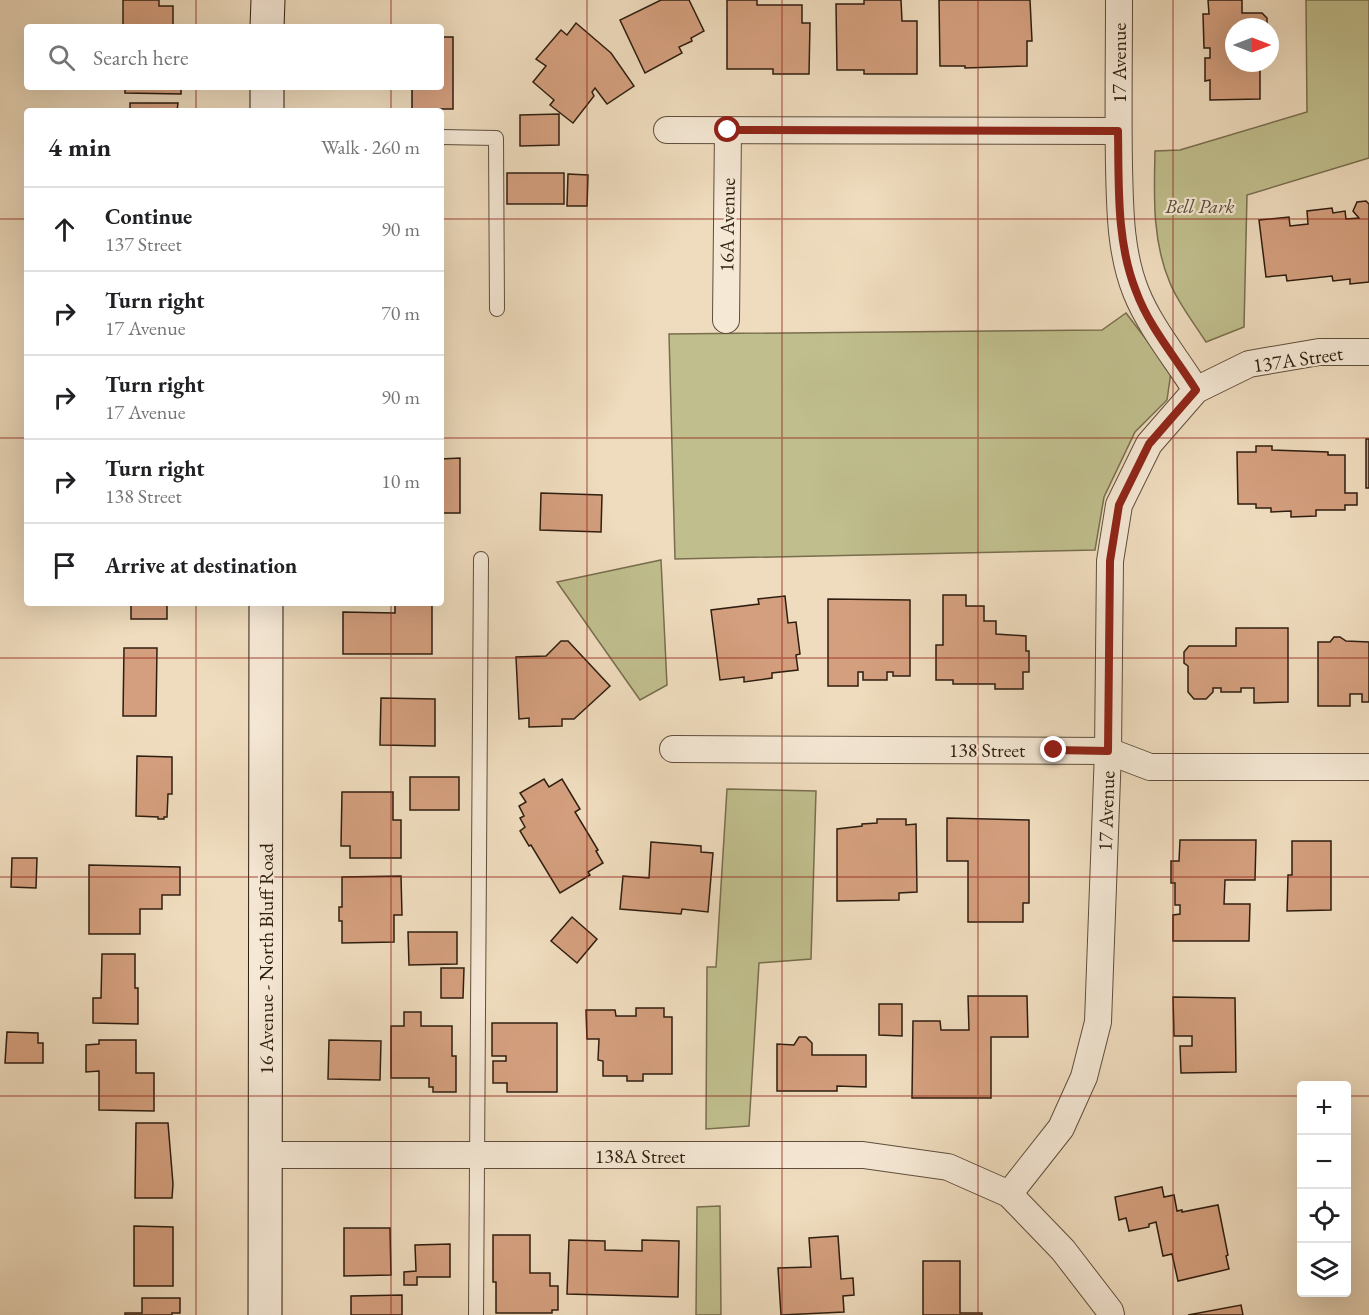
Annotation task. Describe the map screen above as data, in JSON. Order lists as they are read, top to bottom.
{
  "streets": {
    "main road": ["16 Avenue - North Bluff Road"],
    "street": [
      "17 Avenue",
      "16A Avenue",
      "137A Street",
      "138 Street",
      "138A Street"
    ]
  },
  "crossings": [
    ["17 Avenue", "137A Street"],
    ["17 Avenue", "138 Street"],
    ["17 Avenue", "138A Street"],
    ["16 Avenue - North Bluff Road", "138A Street"]
  ],
  "parks": ["Bell Park"],
  "north": "right",
  "page": {
    "search": "Search here",
    "heading": ["4 min", "Walk · 260 m"],
    "list": [
      ["Continue", "137 Street", "90 m"],
      ["Turn right", "17 Avenue", "70 m"],
      ["Turn right", "17 Avenue", "90 m"],
      ["Turn right", "138 Street", "10 m"],
      "Arrive at destination"
    ],
    "map_buttons": ["+", "−"]
  }
}
